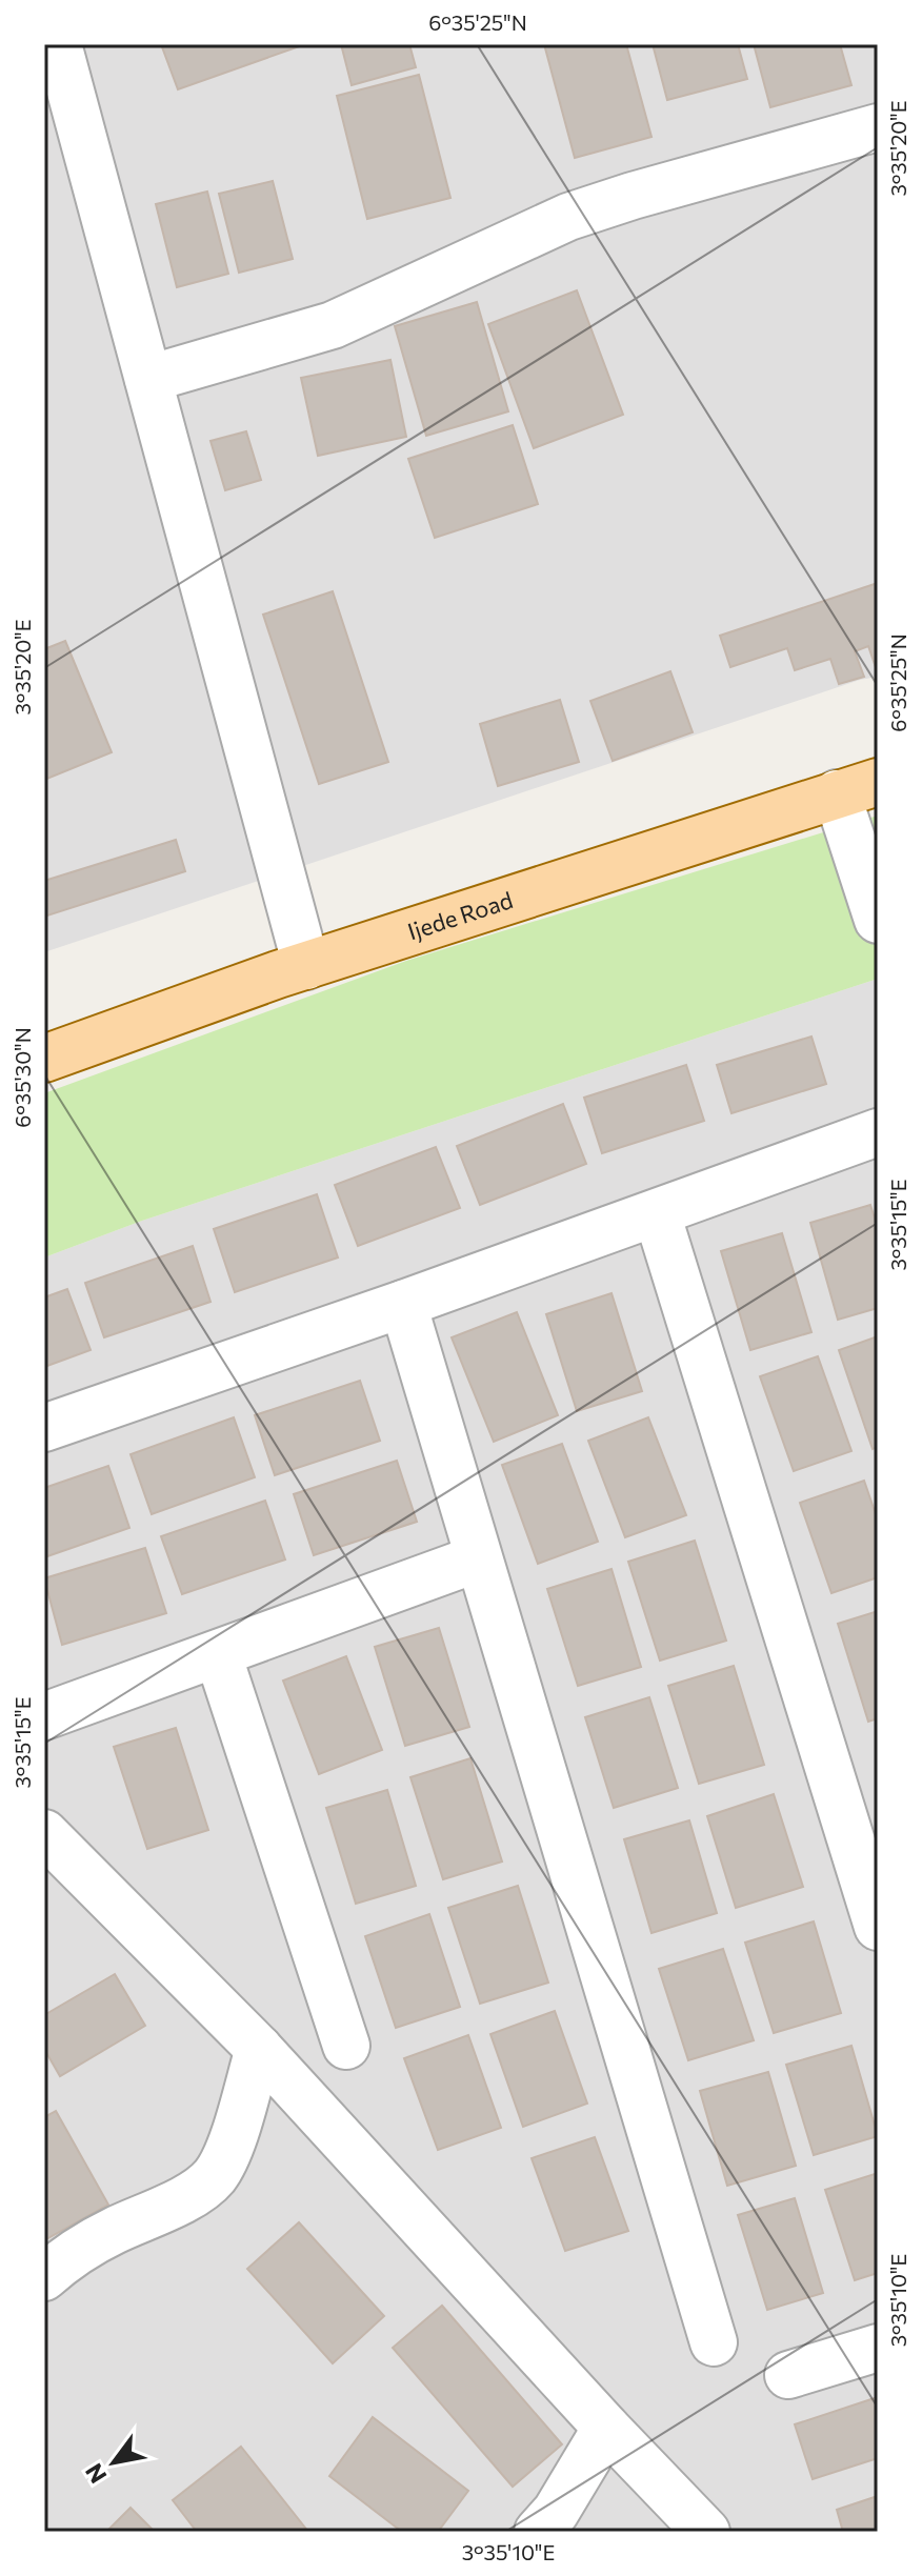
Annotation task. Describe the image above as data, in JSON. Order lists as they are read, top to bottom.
{
  "streets": {
    "main road": ["Ijede Road"]
  },
  "north": "bottom left",
  "coordinates": [
    "6°35'25\"N",
    "3°35'20\"E",
    "6°35'30\"N",
    "3°35'15\"E",
    "3°35'10\"E"
  ]
}
